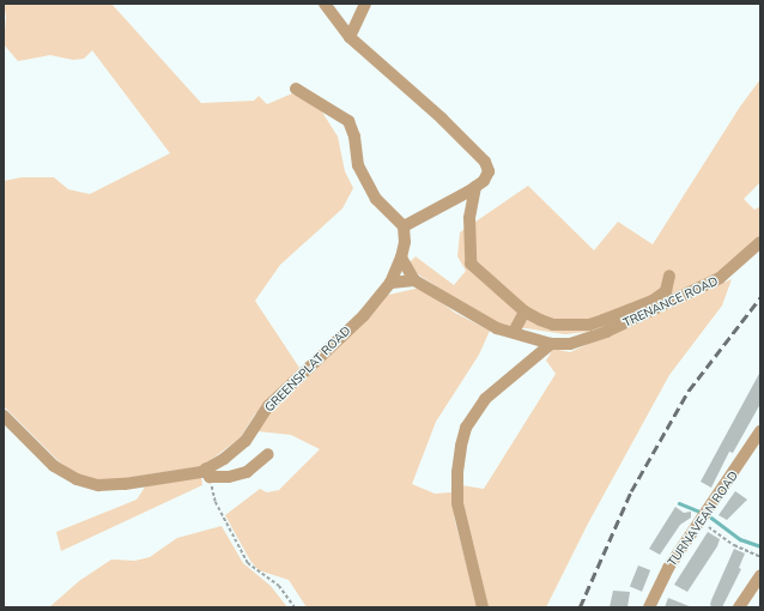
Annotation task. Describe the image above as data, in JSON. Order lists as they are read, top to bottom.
{
  "streets": {
    "street": ["TRENANCE ROAD", "GREENSPLAT ROAD", "TURNAVEAN ROAD"]
  }
}
